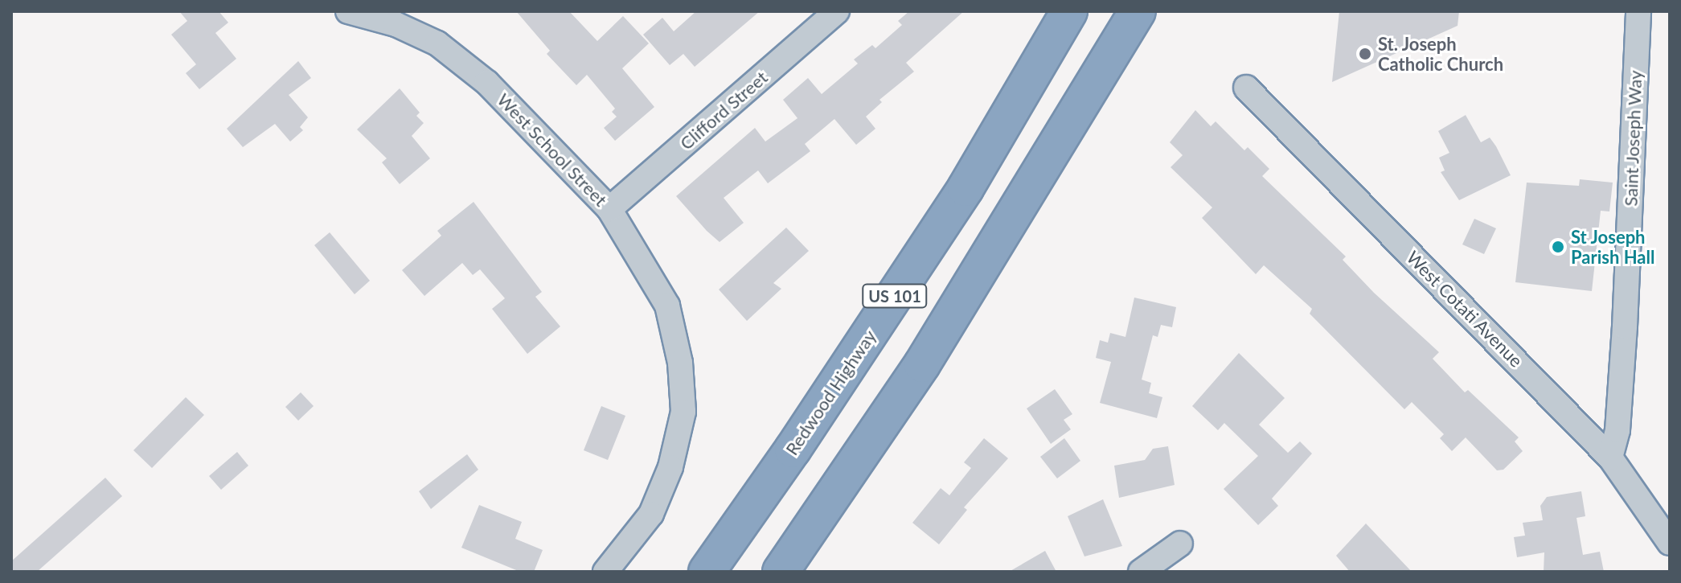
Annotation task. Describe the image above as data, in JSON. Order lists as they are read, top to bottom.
{
  "streets": {
    "highway": ["US 101", "Redwood Highway"],
    "street": [
      "Clifford Street",
      "Saint Joseph Way",
      "West School Street",
      "West Cotati Avenue"
    ]
  },
  "crossings": [
    ["Clifford Street", "West School Street"],
    ["Saint Joseph Way", "West Cotati Avenue"]
  ],
  "places": ["St. Joseph Catholic Church", "St Joseph Parish Hall"]
}
